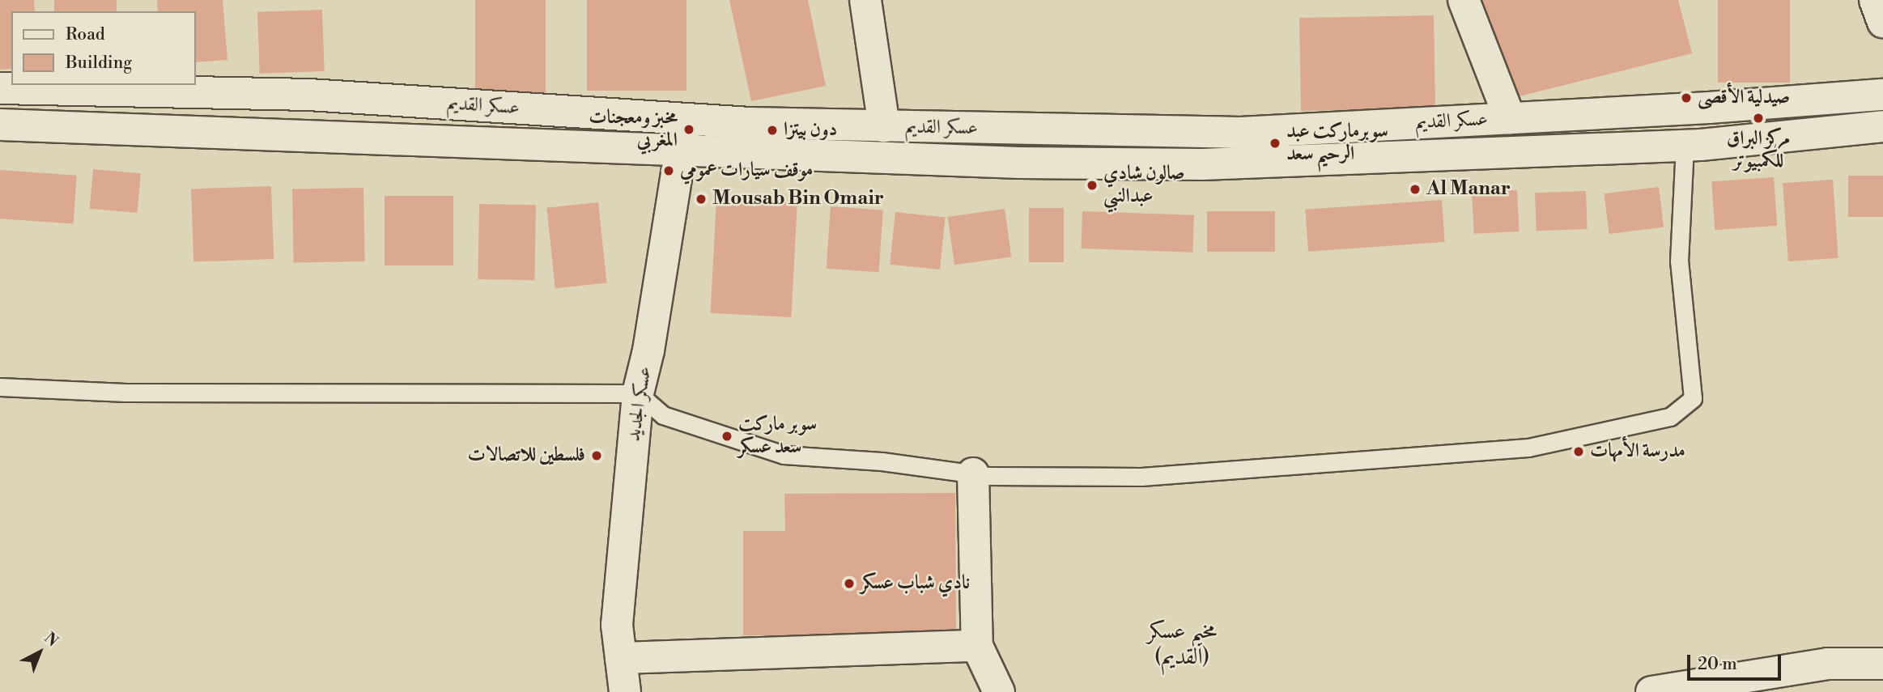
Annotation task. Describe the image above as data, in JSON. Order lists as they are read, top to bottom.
{
  "streets": {
    "street": ["عسكر القديم", "عسكر الجديد"]
  },
  "crossings": [
    ["عسكر القديم", "عسكر الجديد"]
  ],
  "districts": ["مخيم عسكر (القديم)"],
  "places": [
    "صيدلية الأقصى",
    "مركز البراق للكمبيوتر",
    "مخبز ومعجنات المغربي",
    "دون بيتزا",
    "سوبرماركت عبد الرحيم سعد",
    "موقف سيارات عمومي",
    "صالون شادي عبدالنبي",
    "Al Manar",
    "Mousab Bin Omair",
    "سوبر ماركت سعد عسكر",
    "مدرسة الأمهات",
    "فلسطين للاتصالات",
    "نادي شباب عسكر"
  ],
  "legend": ["Road", "Building"],
  "scale_bar": "20 m",
  "north": "top right"
}
